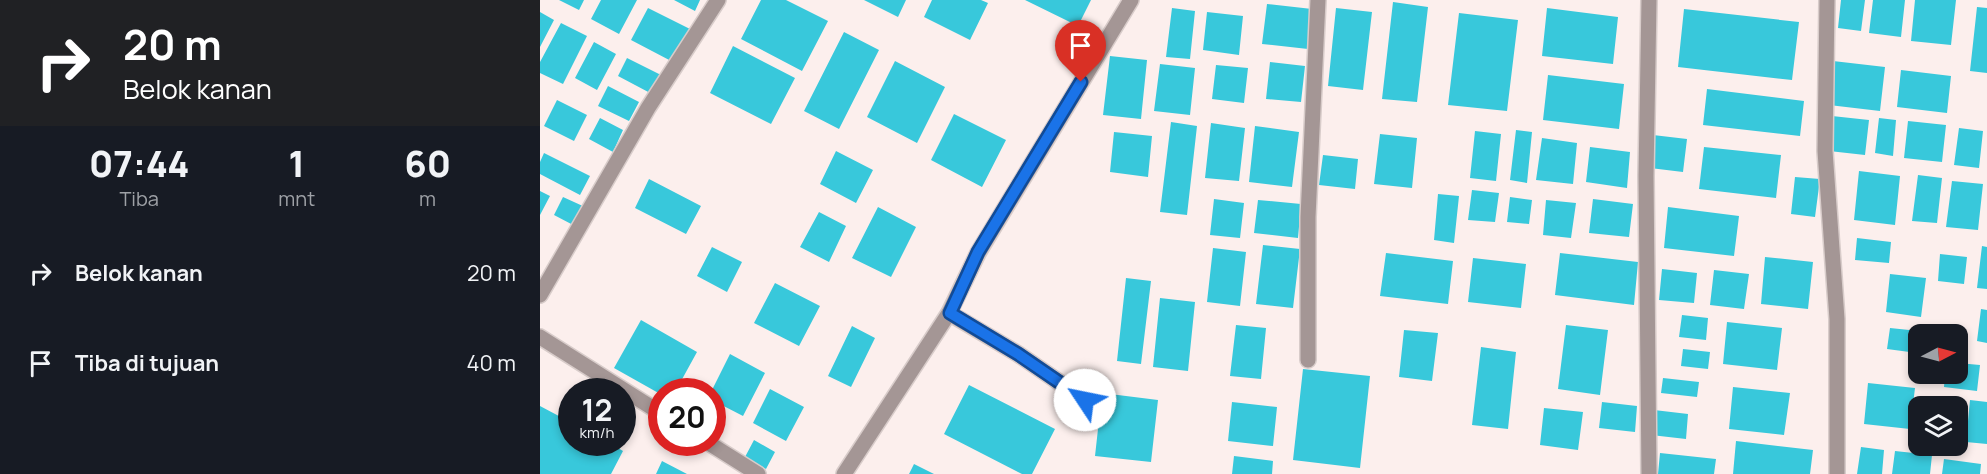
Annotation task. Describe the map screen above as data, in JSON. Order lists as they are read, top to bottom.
{
  "north": "right",
  "page": {
    "turn": ["20 m", "Belok kanan"],
    "eta": [
      "07:44",
      "Tiba",
      "1",
      "mnt",
      "60",
      "m"
    ],
    "list": [
      {
        "name": "Belok kanan",
        "value": "20 m"
      },
      {
        "name": "Tiba di tujuan",
        "value": "40 m"
      }
    ],
    "speed": "12 km/h",
    "limit": "20"
  }
}
